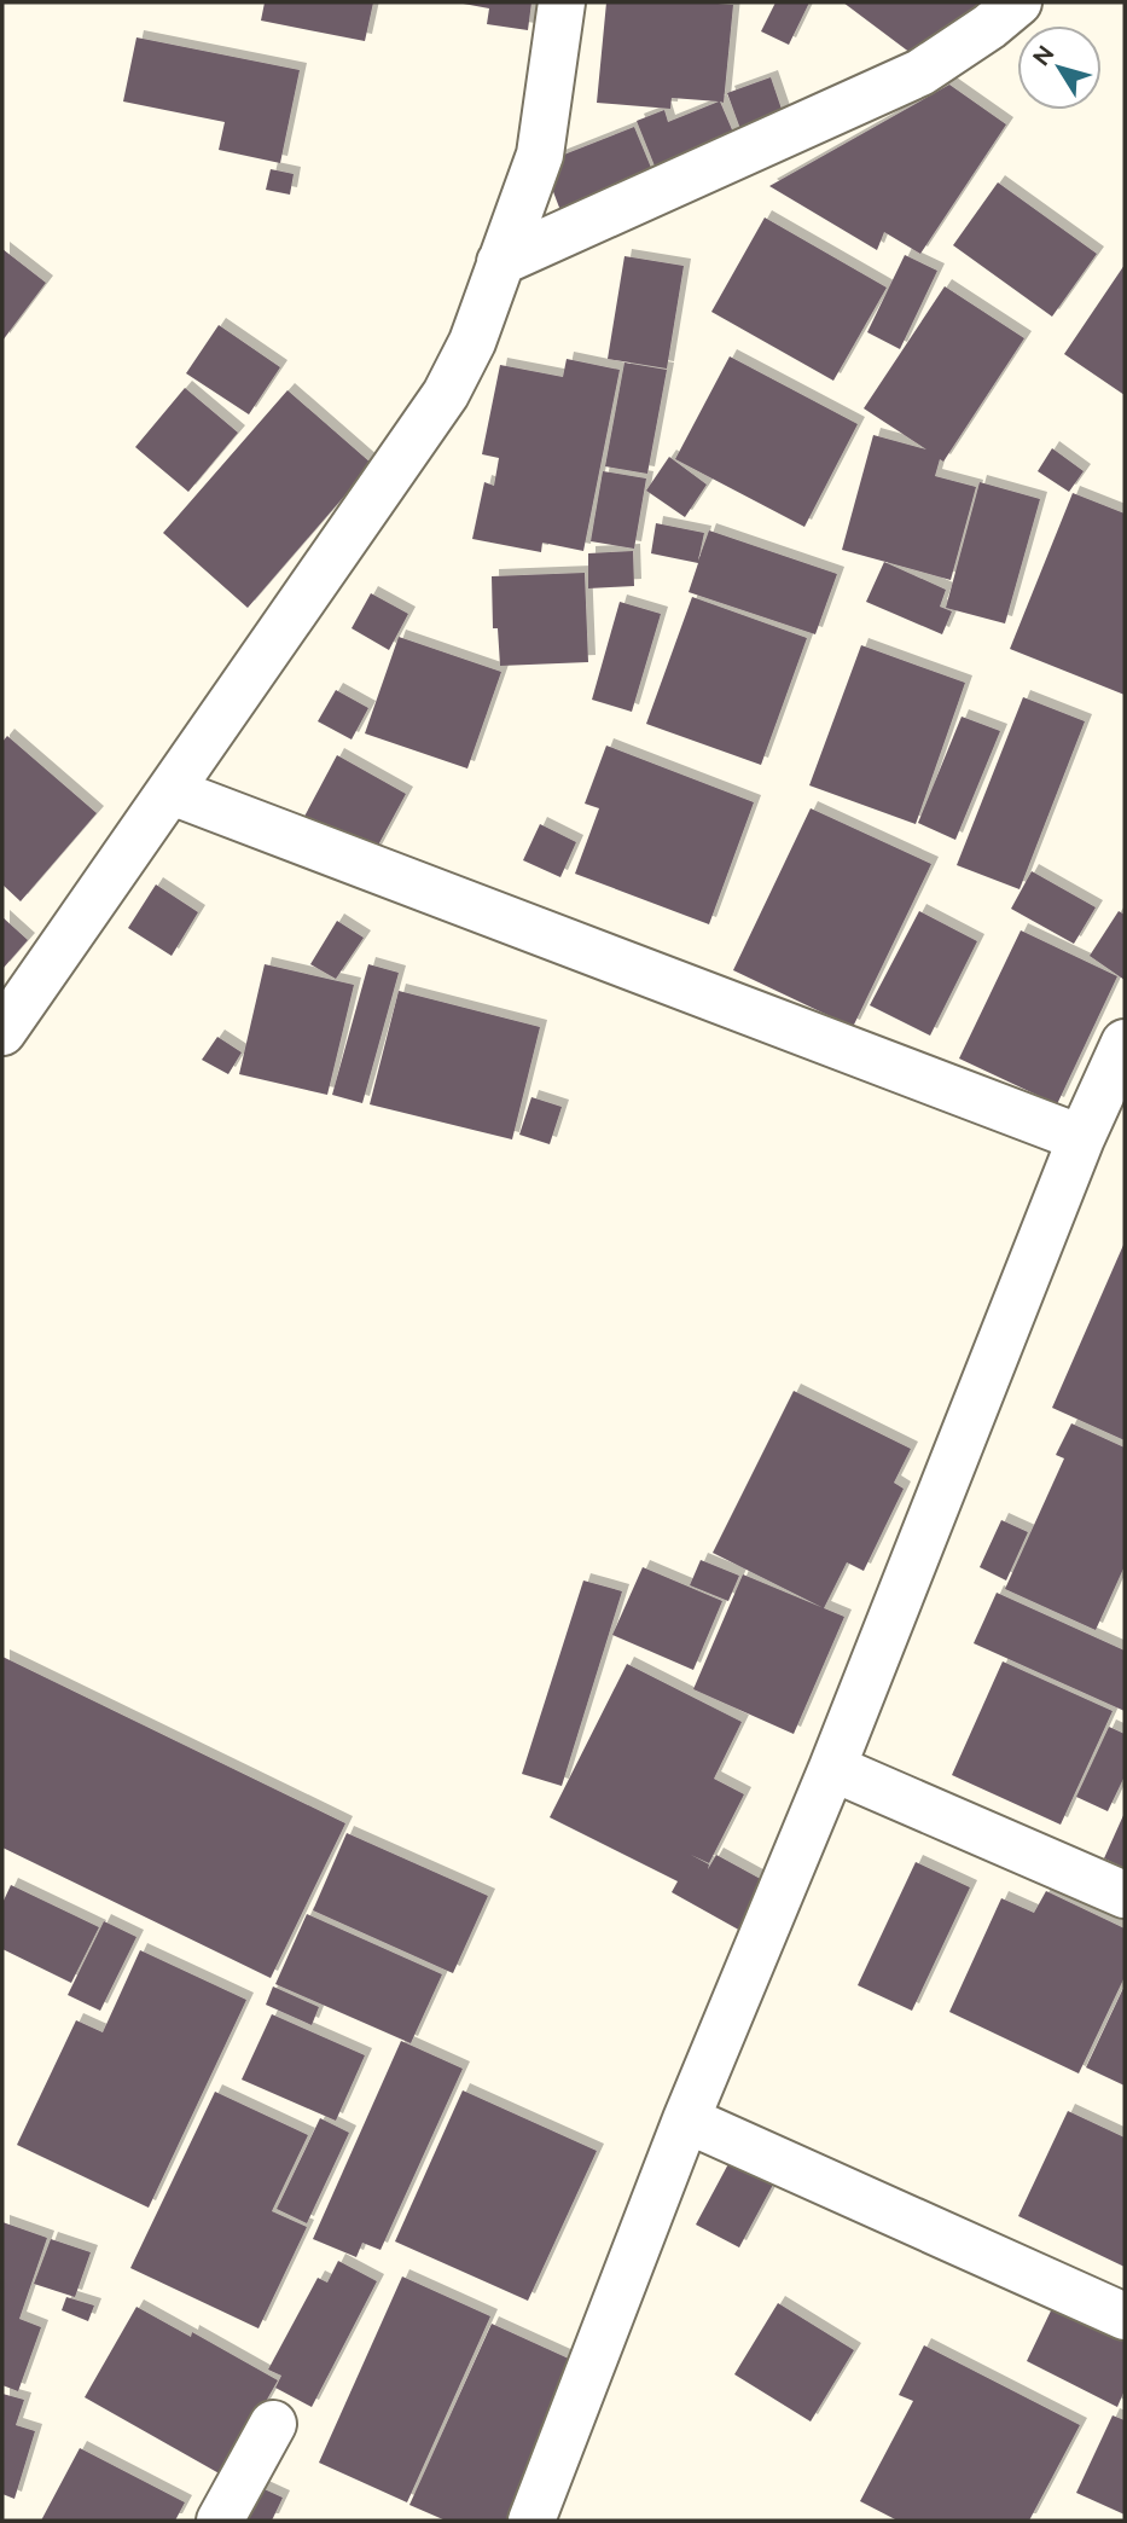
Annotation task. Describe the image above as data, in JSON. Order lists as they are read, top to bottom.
{
  "north": "top left"
}
